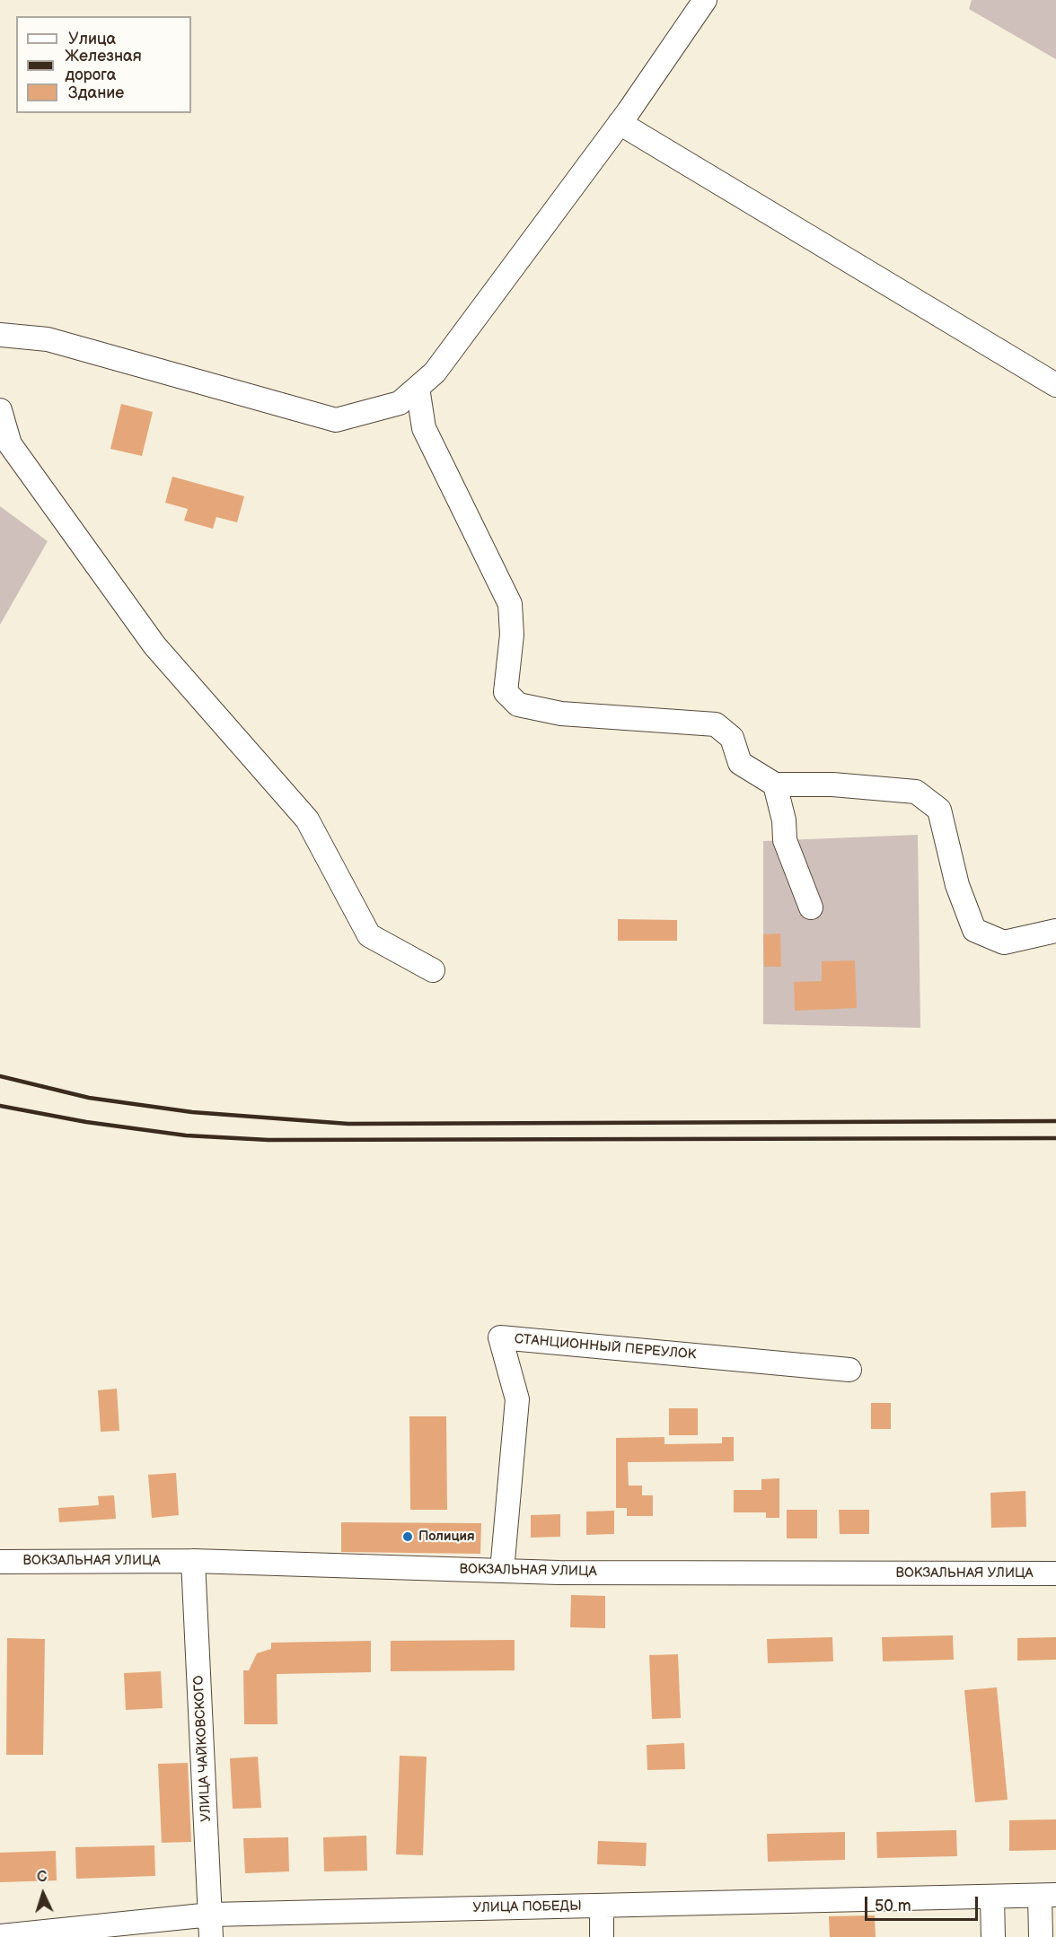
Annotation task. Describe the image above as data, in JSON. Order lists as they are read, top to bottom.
{
  "streets": {
    "street": [
      "СТАНЦИОННЫЙ ПЕРЕУЛОК",
      "ВОКЗАЛЬНАЯ УЛИЦА",
      "УЛИЦА ЧАЙКОВСКОГО",
      "УЛИЦА ПОБЕДЫ"
    ]
  },
  "crossings": [
    ["СТАНЦИОННЫЙ ПЕРЕУЛОК", "ВОКЗАЛЬНАЯ УЛИЦА"],
    ["ВОКЗАЛЬНАЯ УЛИЦА", "УЛИЦА ЧАЙКОВСКОГО"],
    ["УЛИЦА ЧАЙКОВСКОГО", "УЛИЦА ПОБЕДЫ"]
  ],
  "places": ["Полиция"],
  "legend": ["Улица", "Железная дорога", "Здание"],
  "scale_bar": "50 m",
  "north": "top"
}
